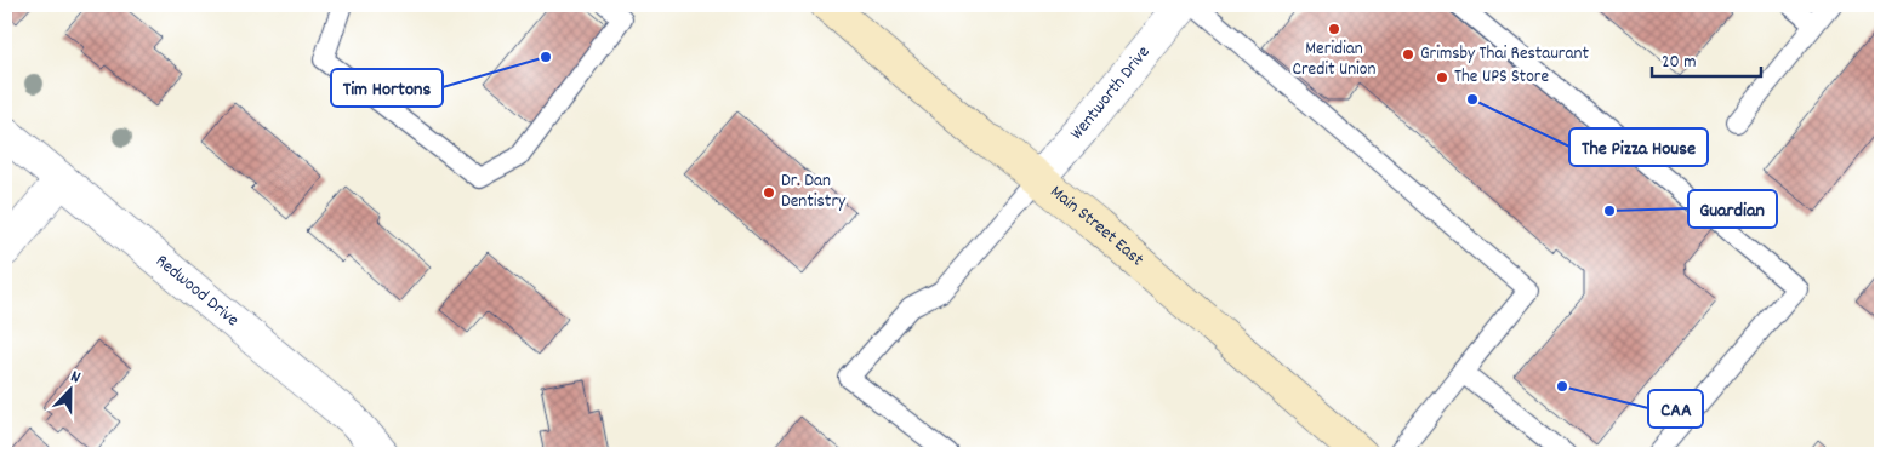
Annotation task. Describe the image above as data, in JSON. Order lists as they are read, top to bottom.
{
  "streets": {
    "main road": ["Main Street East"],
    "street": ["Wentworth Drive", "Redwood Drive"]
  },
  "crossings": [
    ["Wentworth Drive", "Main Street East"]
  ],
  "places": [
    "Meridian Credit Union",
    "Grimsby Thai Restaurant",
    "Tim Hortons",
    "The UPS Store",
    "The Pizza House",
    "Dr. Dan Dentistry",
    "Guardian",
    "CAA"
  ],
  "scale_bar": "20 m",
  "north": "top"
}
